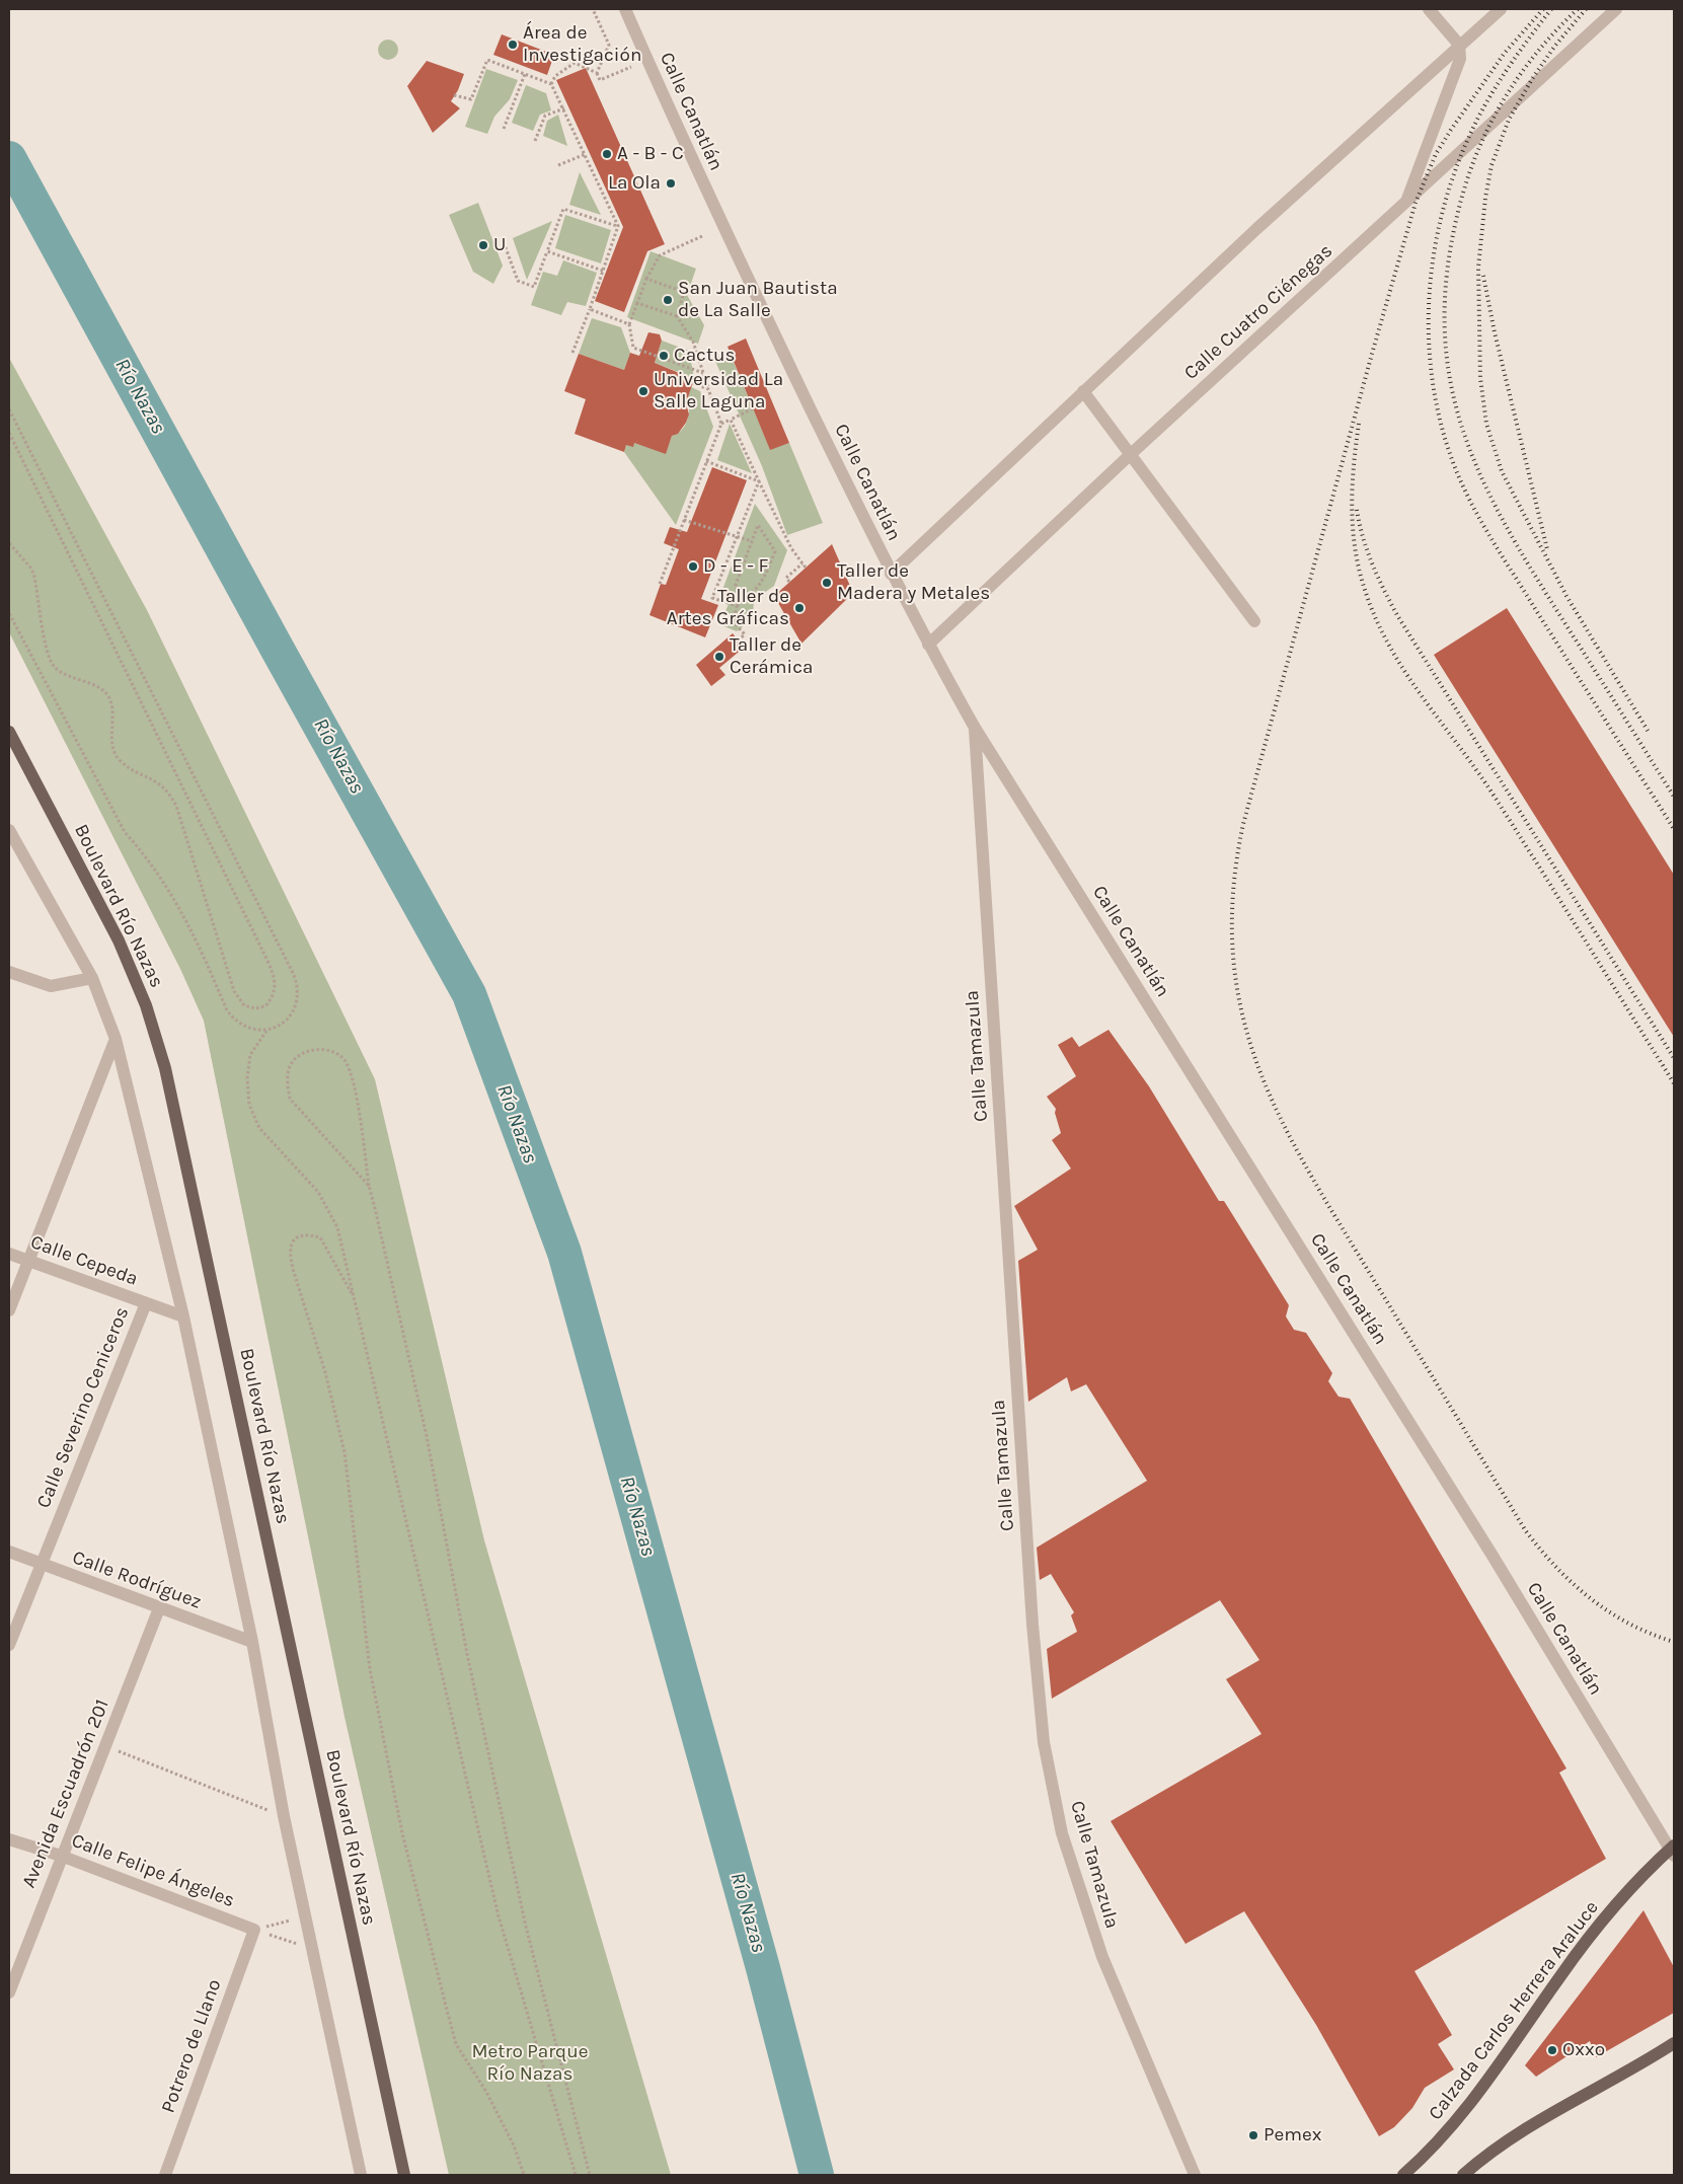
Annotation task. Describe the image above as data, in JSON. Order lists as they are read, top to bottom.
{
  "streets": {
    "main road": ["Boulevard Río Nazas", "Calzada Carlos Herrera Araluce"],
    "street": [
      "Calle Canatlán",
      "Calle Cuatro Ciénegas",
      "Calle Tamazula",
      "Calle Cepeda",
      "Calle Severino Ceniceros",
      "Calle Rodríguez",
      "Avenida Escuadrón 201",
      "Calle Felipe Ángeles",
      "Potrero de Llano"
    ]
  },
  "crossings": [
    ["Calle Canatlán", "Calle Cuatro Ciénegas"],
    ["Calle Canatlán", "Calle Tamazula"],
    ["Calle Canatlán", "Calzada Carlos Herrera Araluce"],
    ["Calle Cepeda", "Calle Severino Ceniceros"],
    ["Calle Severino Ceniceros", "Calle Rodríguez"],
    ["Calle Rodríguez", "Avenida Escuadrón 201"],
    ["Avenida Escuadrón 201", "Calle Felipe Ángeles"],
    ["Calle Felipe Ángeles", "Potrero de Llano"]
  ],
  "water": ["Río Nazas"],
  "parks": ["Metro Parque Río Nazas"],
  "places": [
    "Área de Investigación",
    "A - B - C",
    "La Ola",
    "U",
    "San Juan Bautista de La Salle",
    "Cactus",
    "Universidad La Salle Laguna",
    "D - E - F",
    "Taller de Madera y Metales",
    "Taller de Artes Gráficas",
    "Taller de Cerámica",
    "Oxxo",
    "Pemex"
  ]
}
